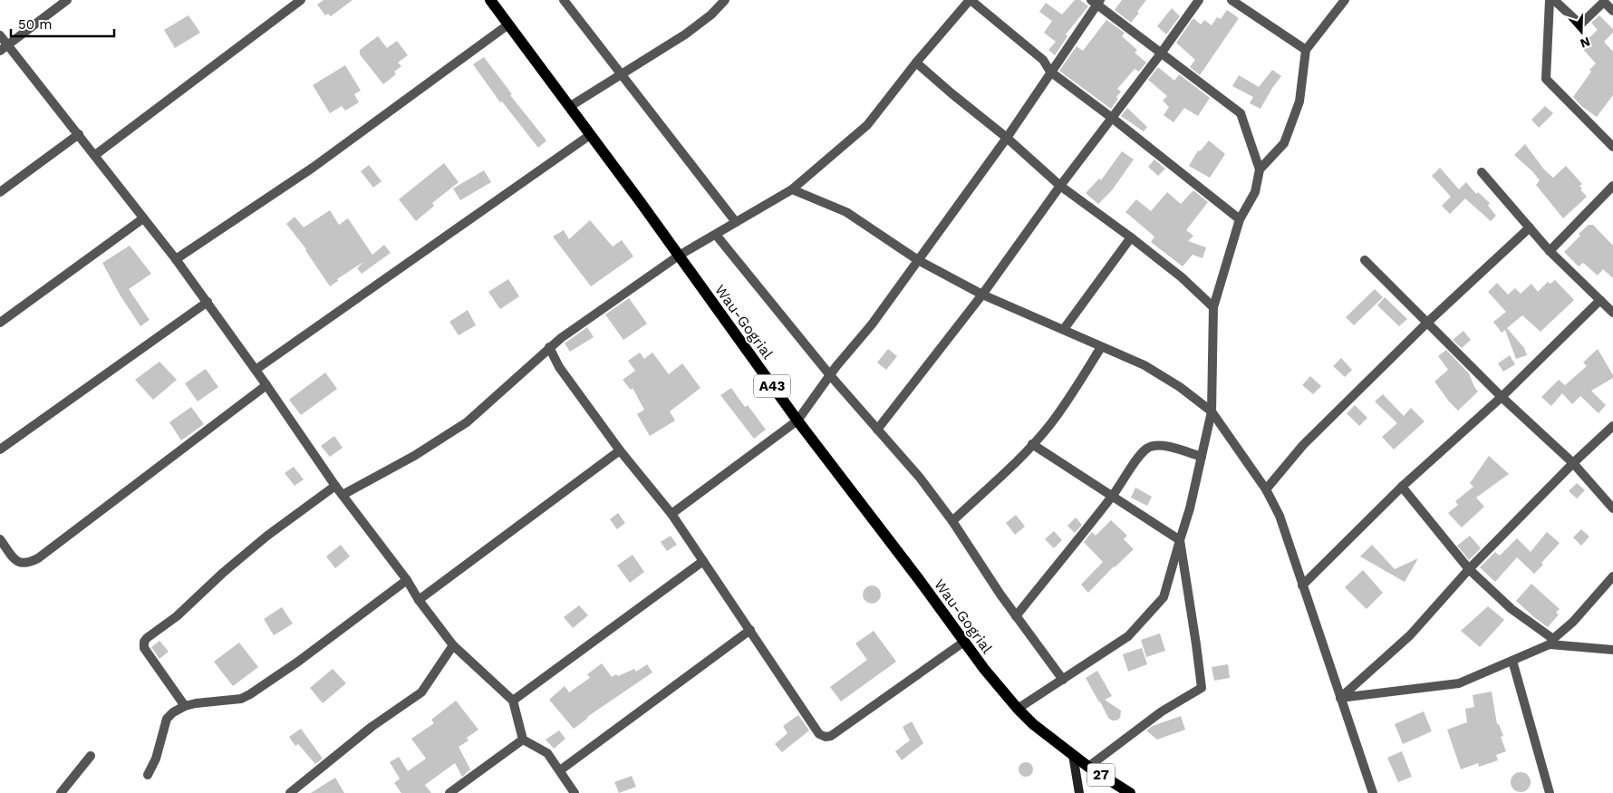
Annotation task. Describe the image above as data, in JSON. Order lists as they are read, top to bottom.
{
  "streets": {
    "main road": ["Wau-Gogrial", "A43", "27"]
  },
  "crossings": [
    ["Wau-Gogrial", "27"]
  ],
  "scale_bar": "50 m",
  "north": "bottom"
}
